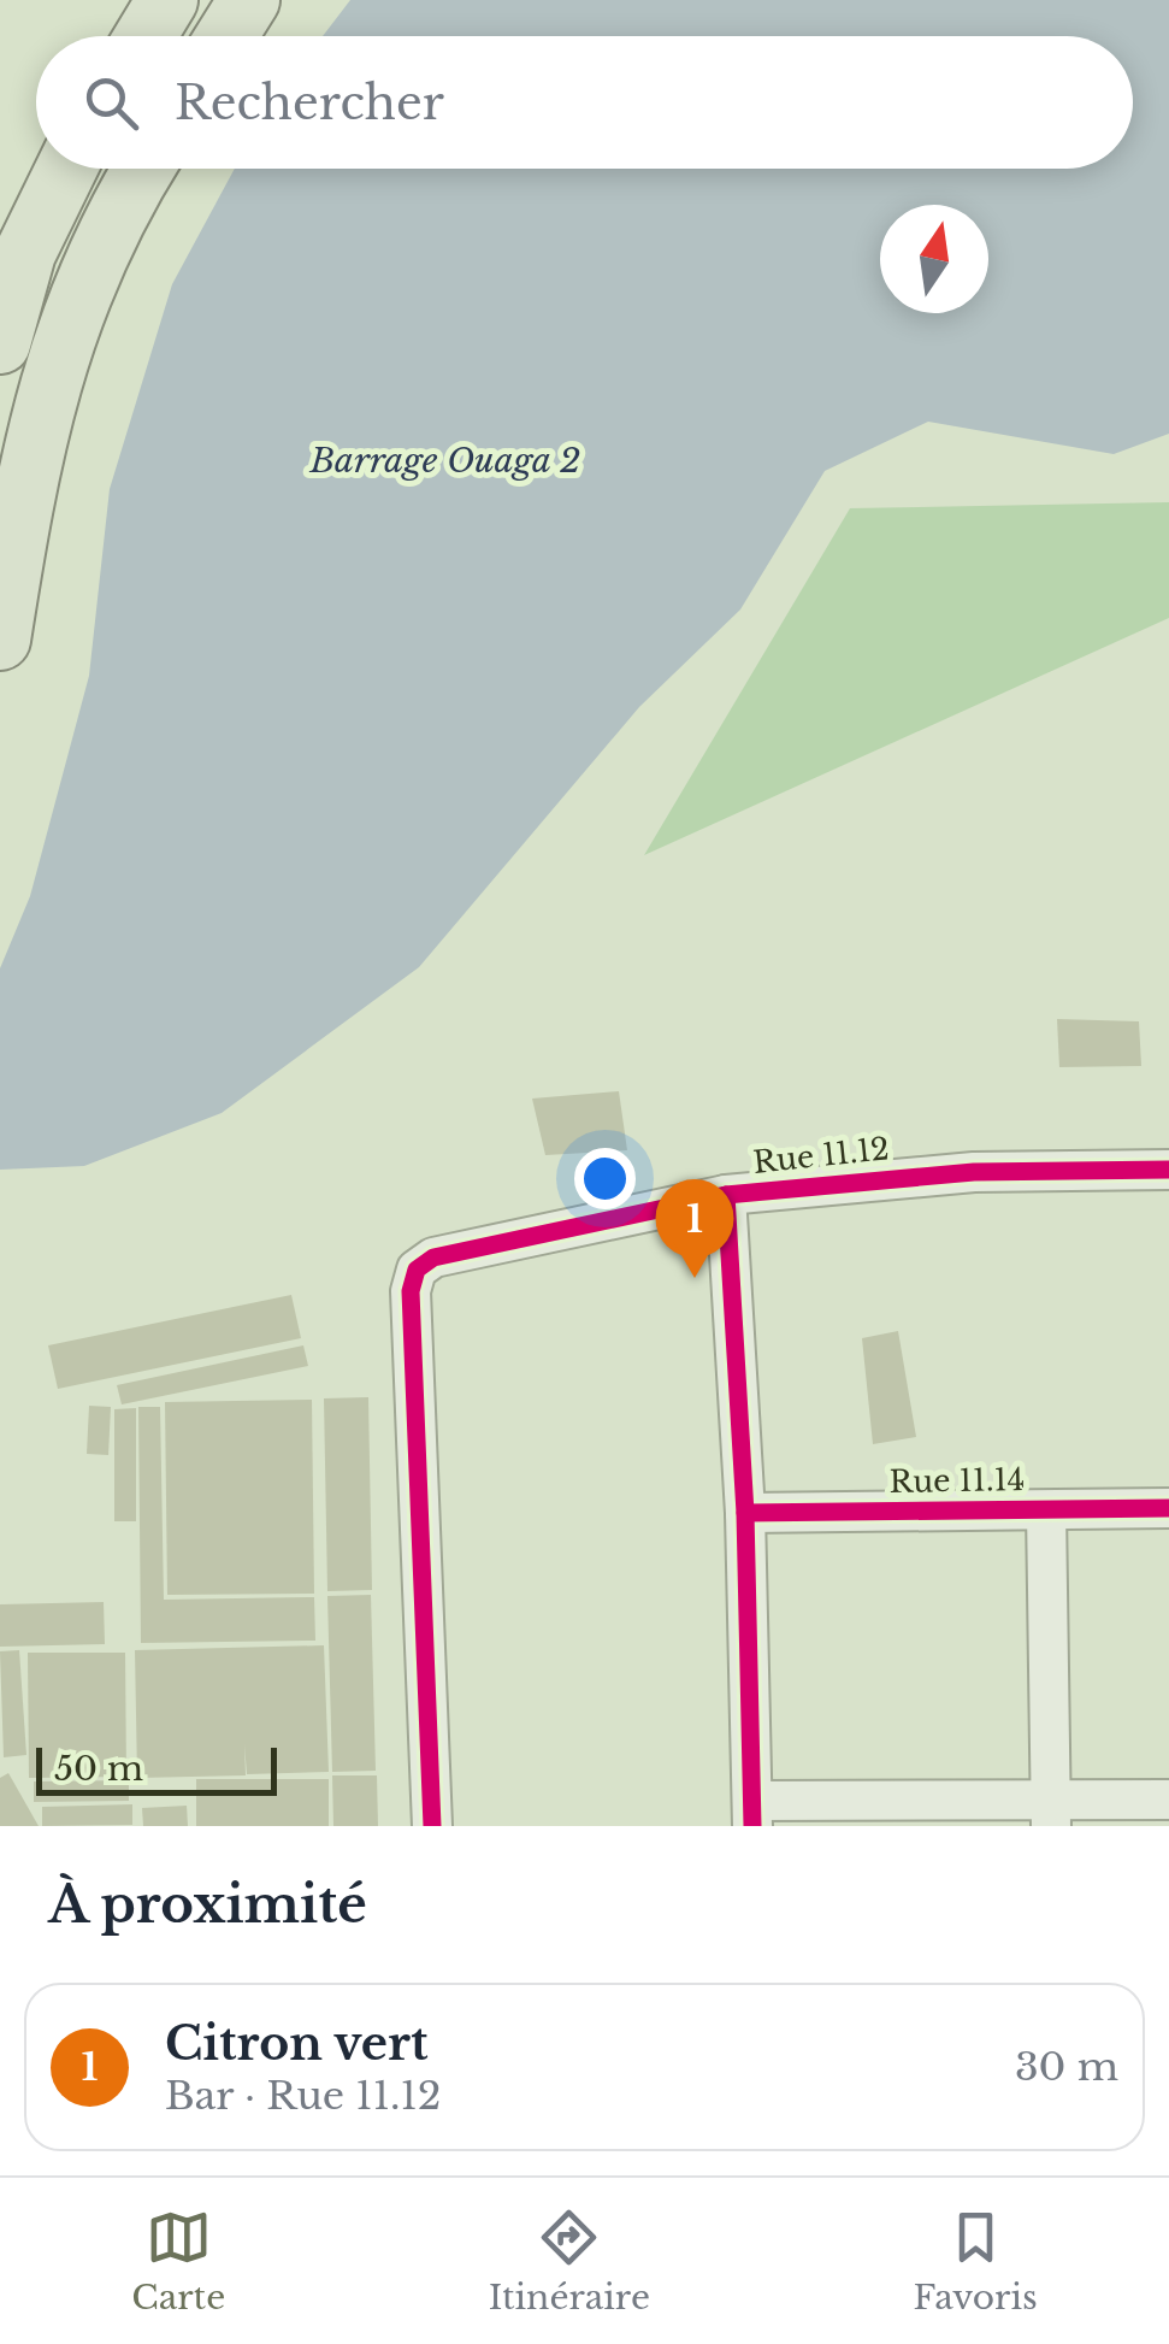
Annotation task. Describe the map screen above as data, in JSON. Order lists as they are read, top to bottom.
{
  "streets": {
    "street": ["Rue 11.12", "Rue 11.14"]
  },
  "water": ["Barrage Ouaga 2"],
  "scale_bar": "50 m",
  "north": "top",
  "page": {
    "search": "Rechercher",
    "pins": "1",
    "scale": "50 m",
    "heading": "À proximité",
    "list": [
      {
        "mark": "1",
        "name": "Citron vert",
        "note": "Bar · Rue 11.12",
        "value": "30 m"
      }
    ],
    "nav": ["Carte", "Itinéraire", "Favoris"]
  }
}
